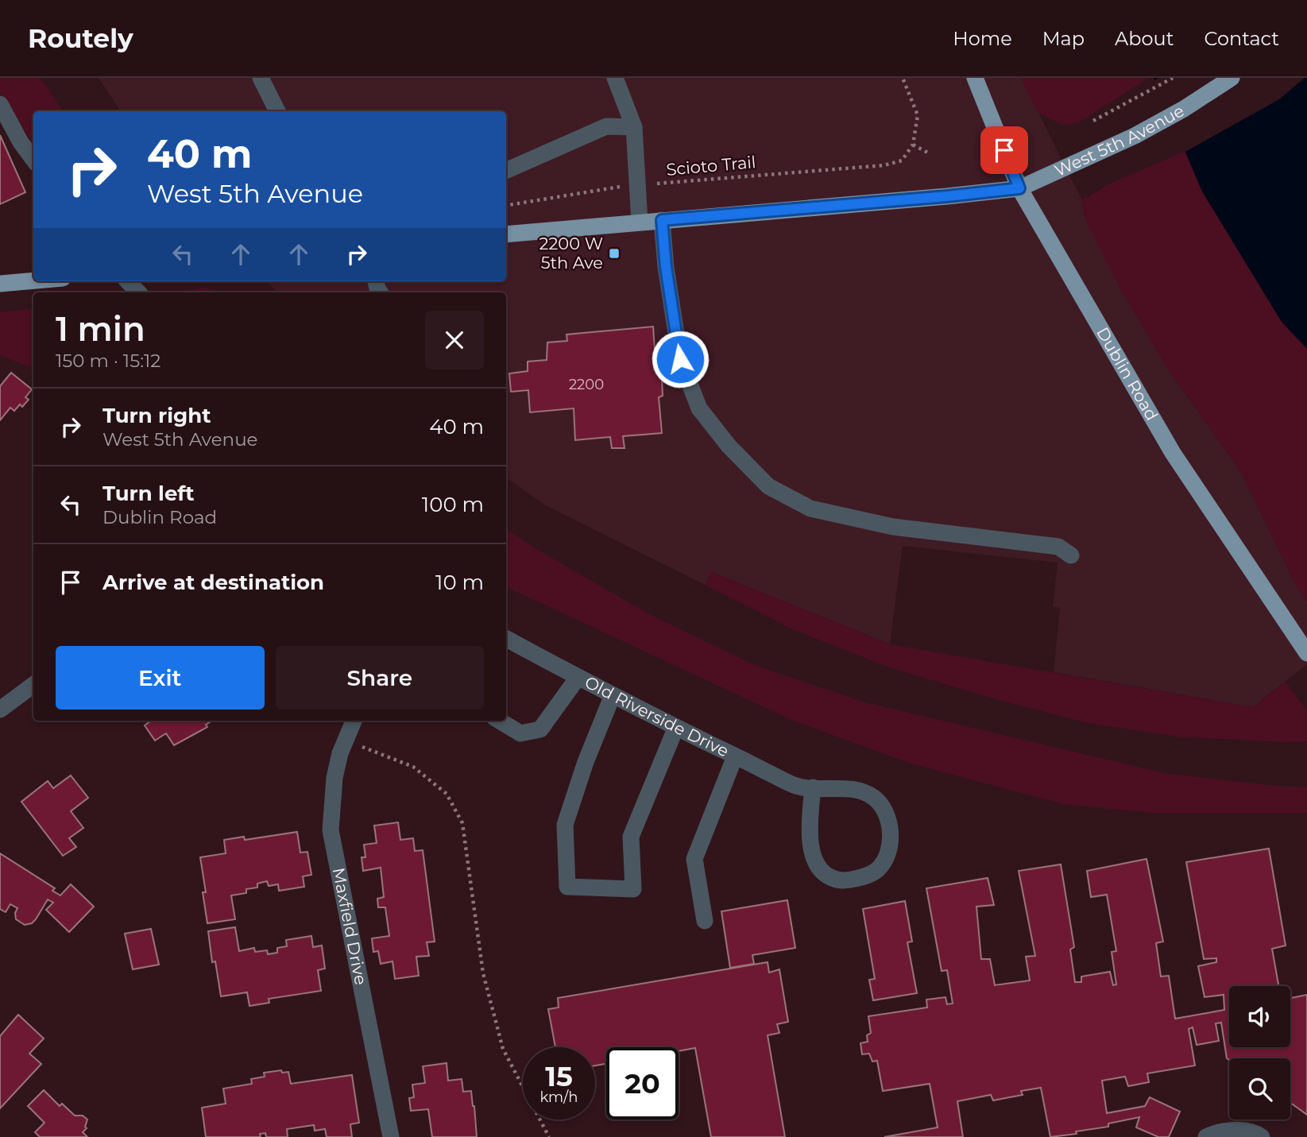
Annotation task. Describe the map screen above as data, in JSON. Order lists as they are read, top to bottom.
{
  "streets": {
    "main road": ["West 5th Avenue", "Dublin Road"],
    "street": ["Old Riverside Drive", "Maxfield Drive"],
    "path": ["Scioto Trail"]
  },
  "crossings": [
    ["West 5th Avenue", "Dublin Road"]
  ],
  "places": {
    "transit": ["2200 W 5th Ave"]
  },
  "house_numbers": ["2200"],
  "page": {
    "header": "Routely",
    "nav": [
      "Home",
      "Map",
      "About",
      "Contact"
    ],
    "turn": ["40 m", "West 5th Avenue"],
    "heading": ["1 min", "150 m · 15:12"],
    "list": [
      {
        "name": "Turn right",
        "note": "West 5th Avenue",
        "value": "40 m"
      },
      {
        "name": "Turn left",
        "note": "Dublin Road",
        "value": "100 m"
      },
      {
        "name": "Arrive at destination",
        "value": "10 m"
      }
    ],
    "buttons": ["Exit", "Share"],
    "speed": "15 km/h",
    "limit": "20"
  }
}
